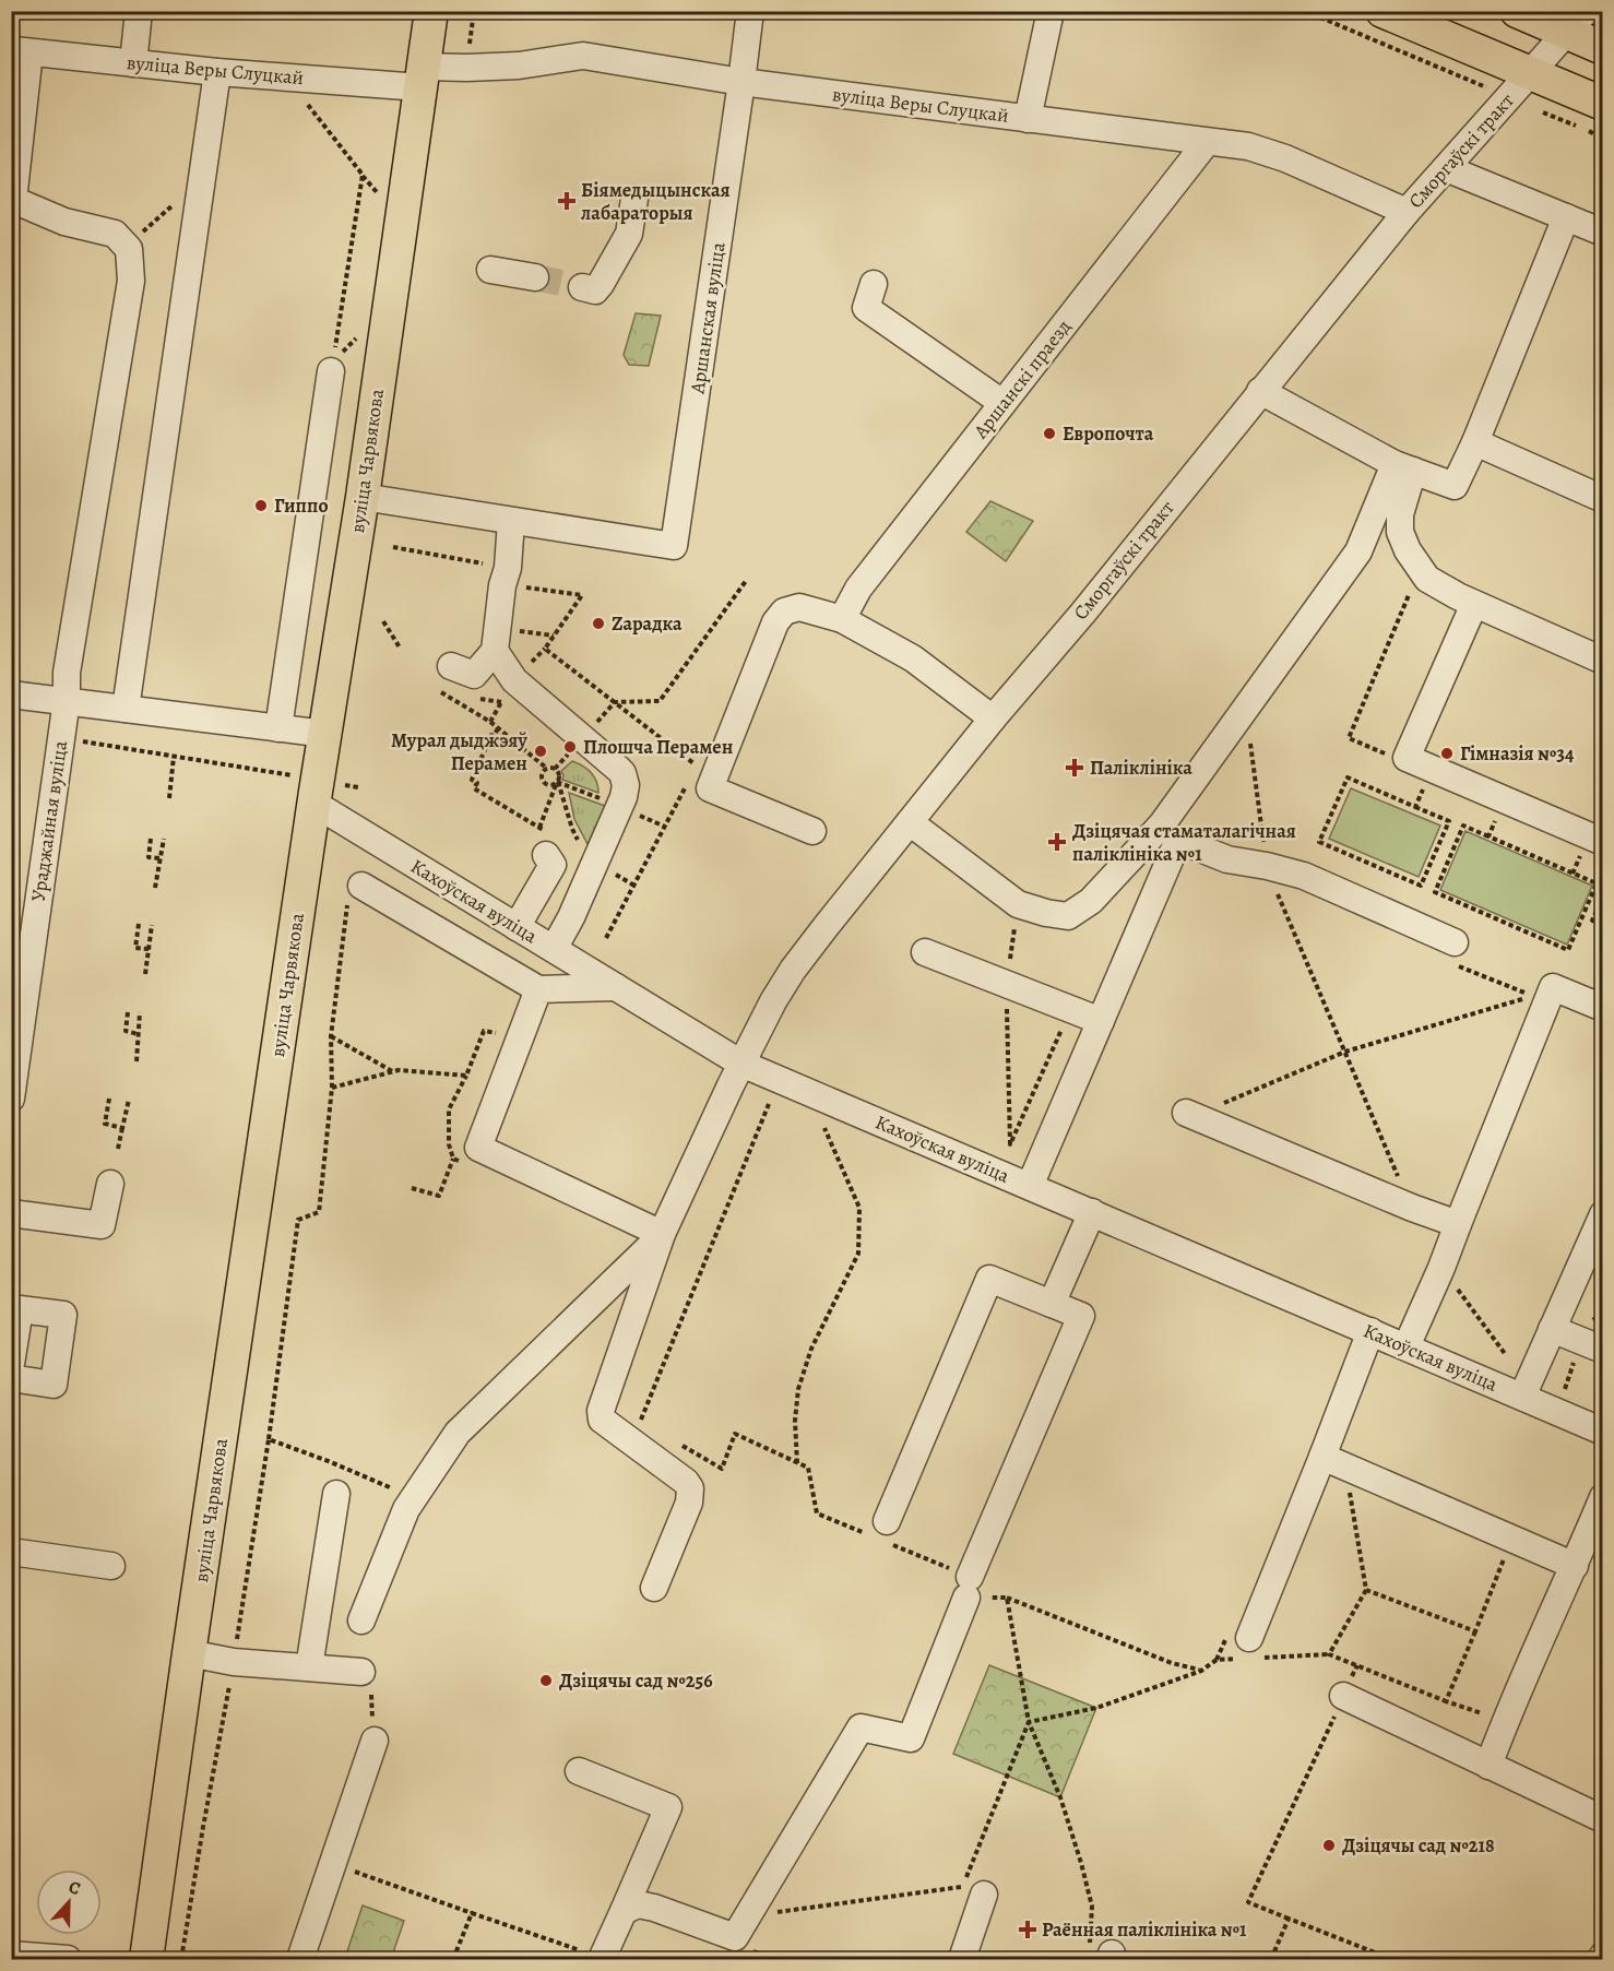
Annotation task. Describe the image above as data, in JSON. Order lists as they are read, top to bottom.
{
  "streets": {
    "main road": ["вуліца Чарвякова"],
    "street": [
      "вуліца Веры Слуцкай",
      "Сморгаўскі тракт",
      "Аршанская вуліца",
      "Аршанскі праезд",
      "Ураджайная вуліца",
      "Кахоўская вуліца"
    ]
  },
  "crossings": [
    ["вуліца Веры Слуцкай", "Сморгаўскі тракт"],
    ["вуліца Веры Слуцкай", "Аршанская вуліца"],
    ["вуліца Веры Слуцкай", "Аршанскі праезд"],
    ["вуліца Веры Слуцкай", "вуліца Чарвякова"],
    ["Сморгаўскі тракт", "Кахоўская вуліца"],
    ["вуліца Чарвякова", "Кахоўская вуліца"]
  ],
  "places": {
    "health": [
      "Біямедыцынская лабараторыя",
      "Паліклініка",
      "Дзіцячая стаматалагічная паліклініка №1",
      "Раённая паліклініка №1"
    ],
    "other": [
      "Европочта",
      "Гиппо",
      "Zарадка",
      "Плошча Перамен",
      "Мурал дыджэяў Перамен",
      "Гімназія №34",
      "Дзіцячы сад №256",
      "Дзіцячы сад №218"
    ]
  },
  "north": "top"
}
